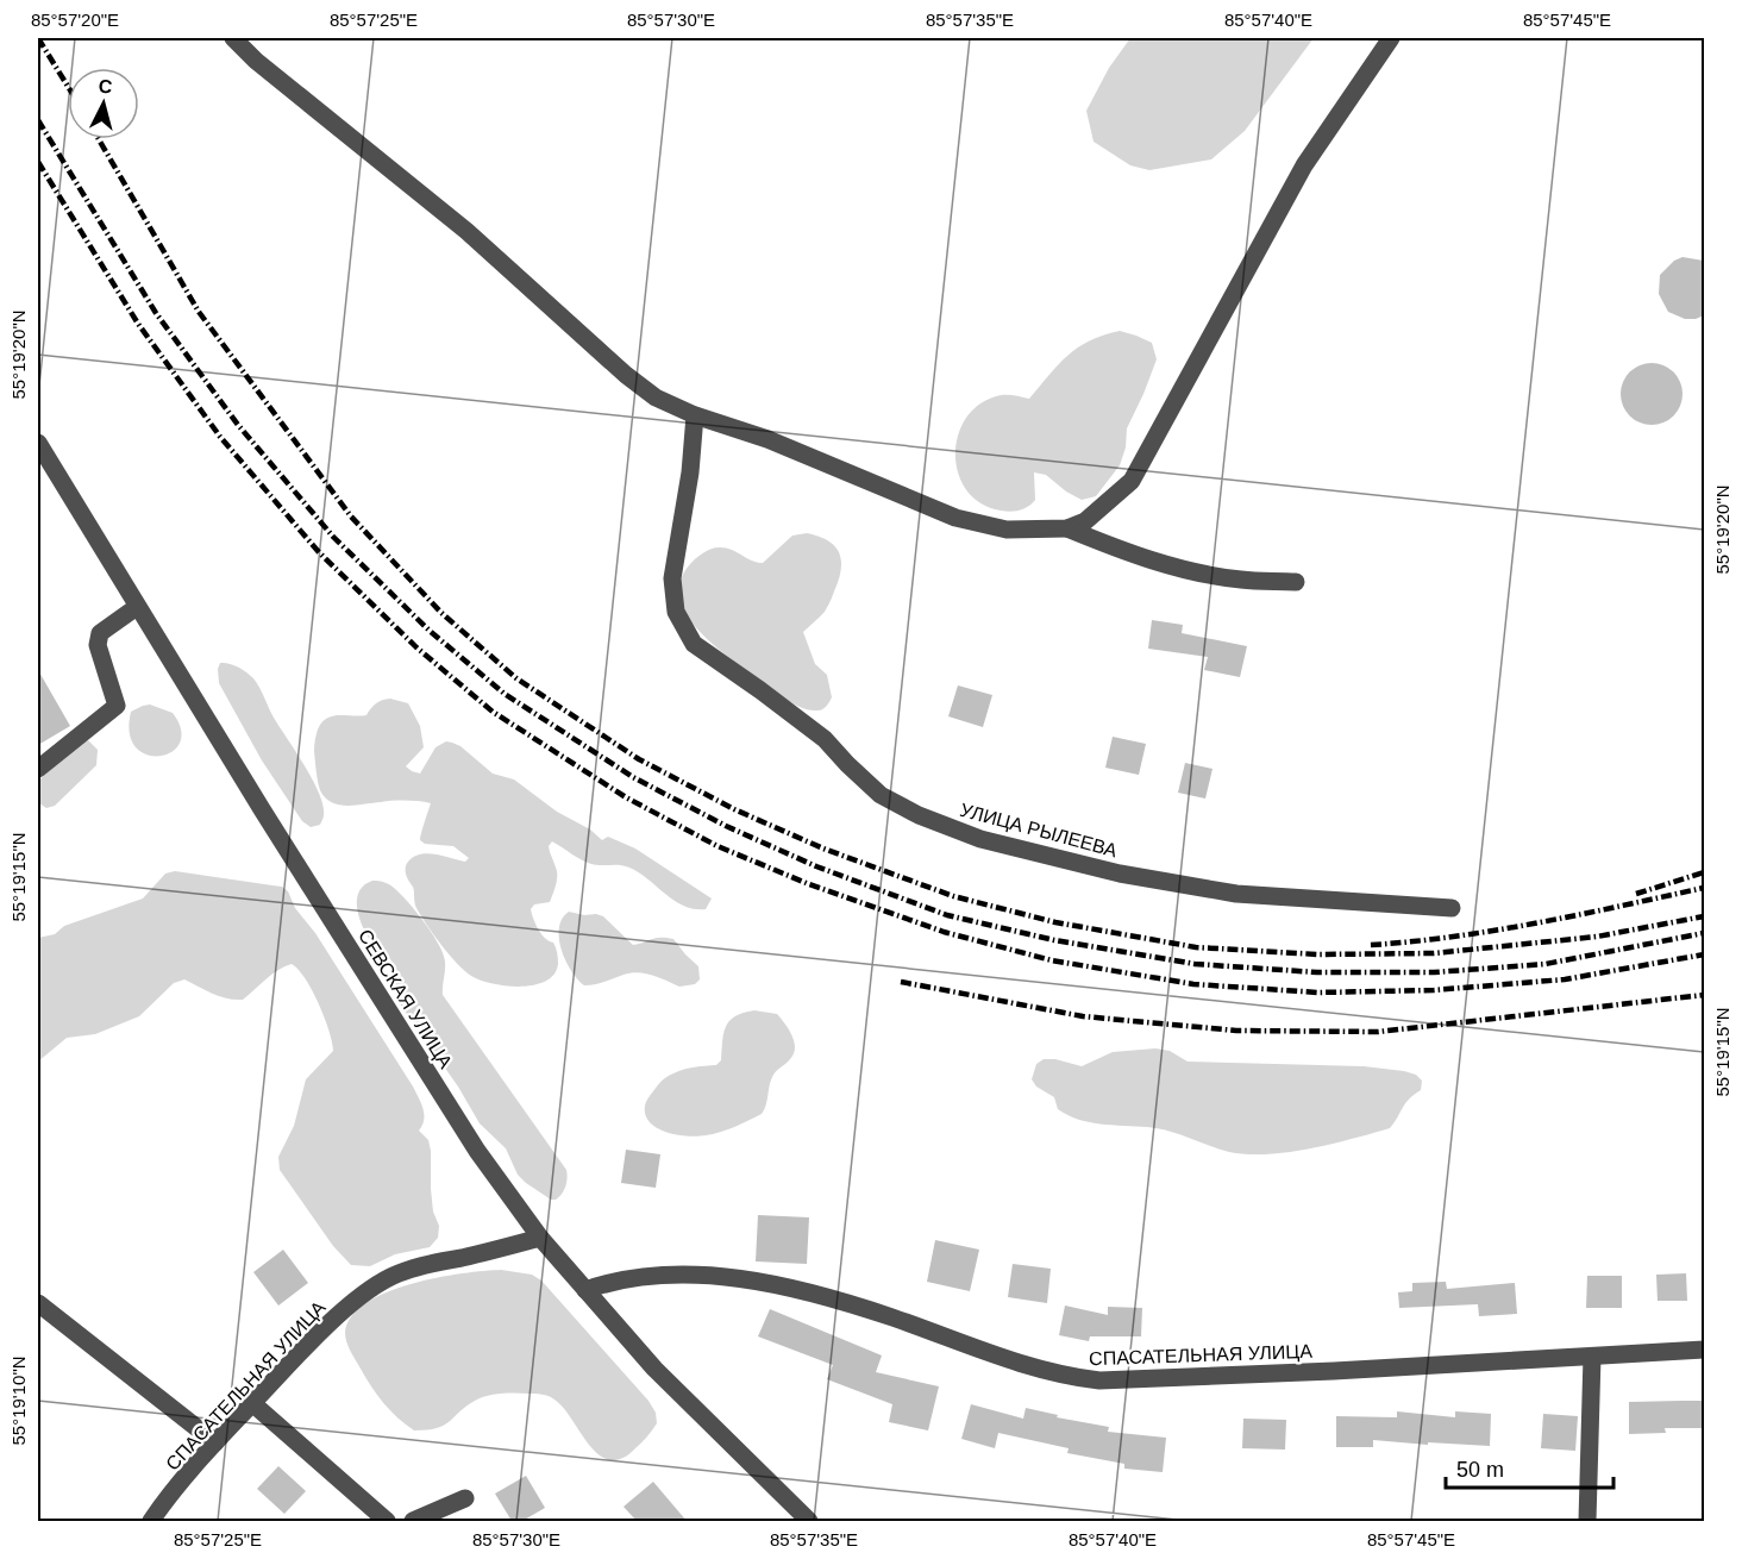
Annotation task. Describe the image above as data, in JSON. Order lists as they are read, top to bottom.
{
  "streets": {
    "street": ["УЛИЦА РЫЛЕЕВА", "СЕВСКАЯ УЛИЦА", "СПАСАТЕЛЬНАЯ УЛИЦА"]
  },
  "crossings": [
    ["СЕВСКАЯ УЛИЦА", "СПАСАТЕЛЬНАЯ УЛИЦА"]
  ],
  "scale_bar": "50 m",
  "north": "top",
  "coordinates": [
    "85°57'20\"E",
    "85°57'25\"E",
    "85°57'30\"E",
    "85°57'35\"E",
    "85°57'40\"E",
    "85°57'45\"E",
    "55°19'20\"N",
    "55°19'15\"N",
    "55°19'10\"N"
  ]
}
